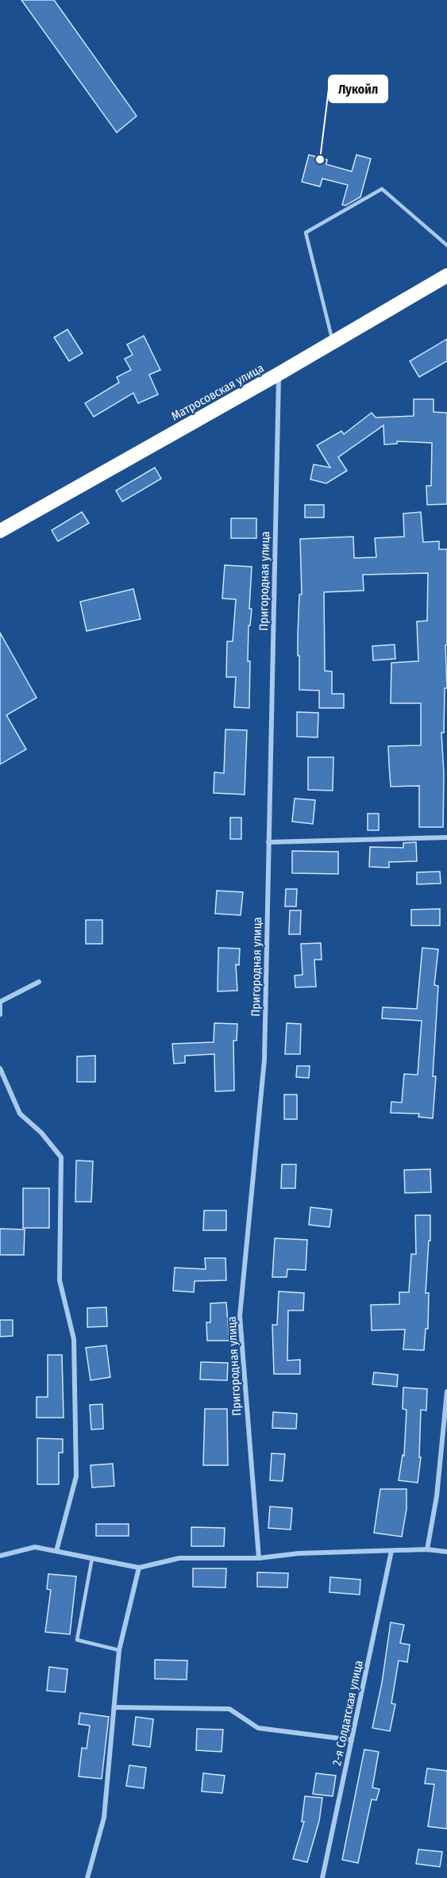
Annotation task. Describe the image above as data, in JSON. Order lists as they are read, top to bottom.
{
  "streets": {
    "highway": ["Матросовская улица"],
    "street": ["Пригородная улица", "2-я Солдатская улица"]
  },
  "crossings": [
    ["Матросовская улица", "Пригородная улица"]
  ],
  "places": ["Лукойл"]
}
